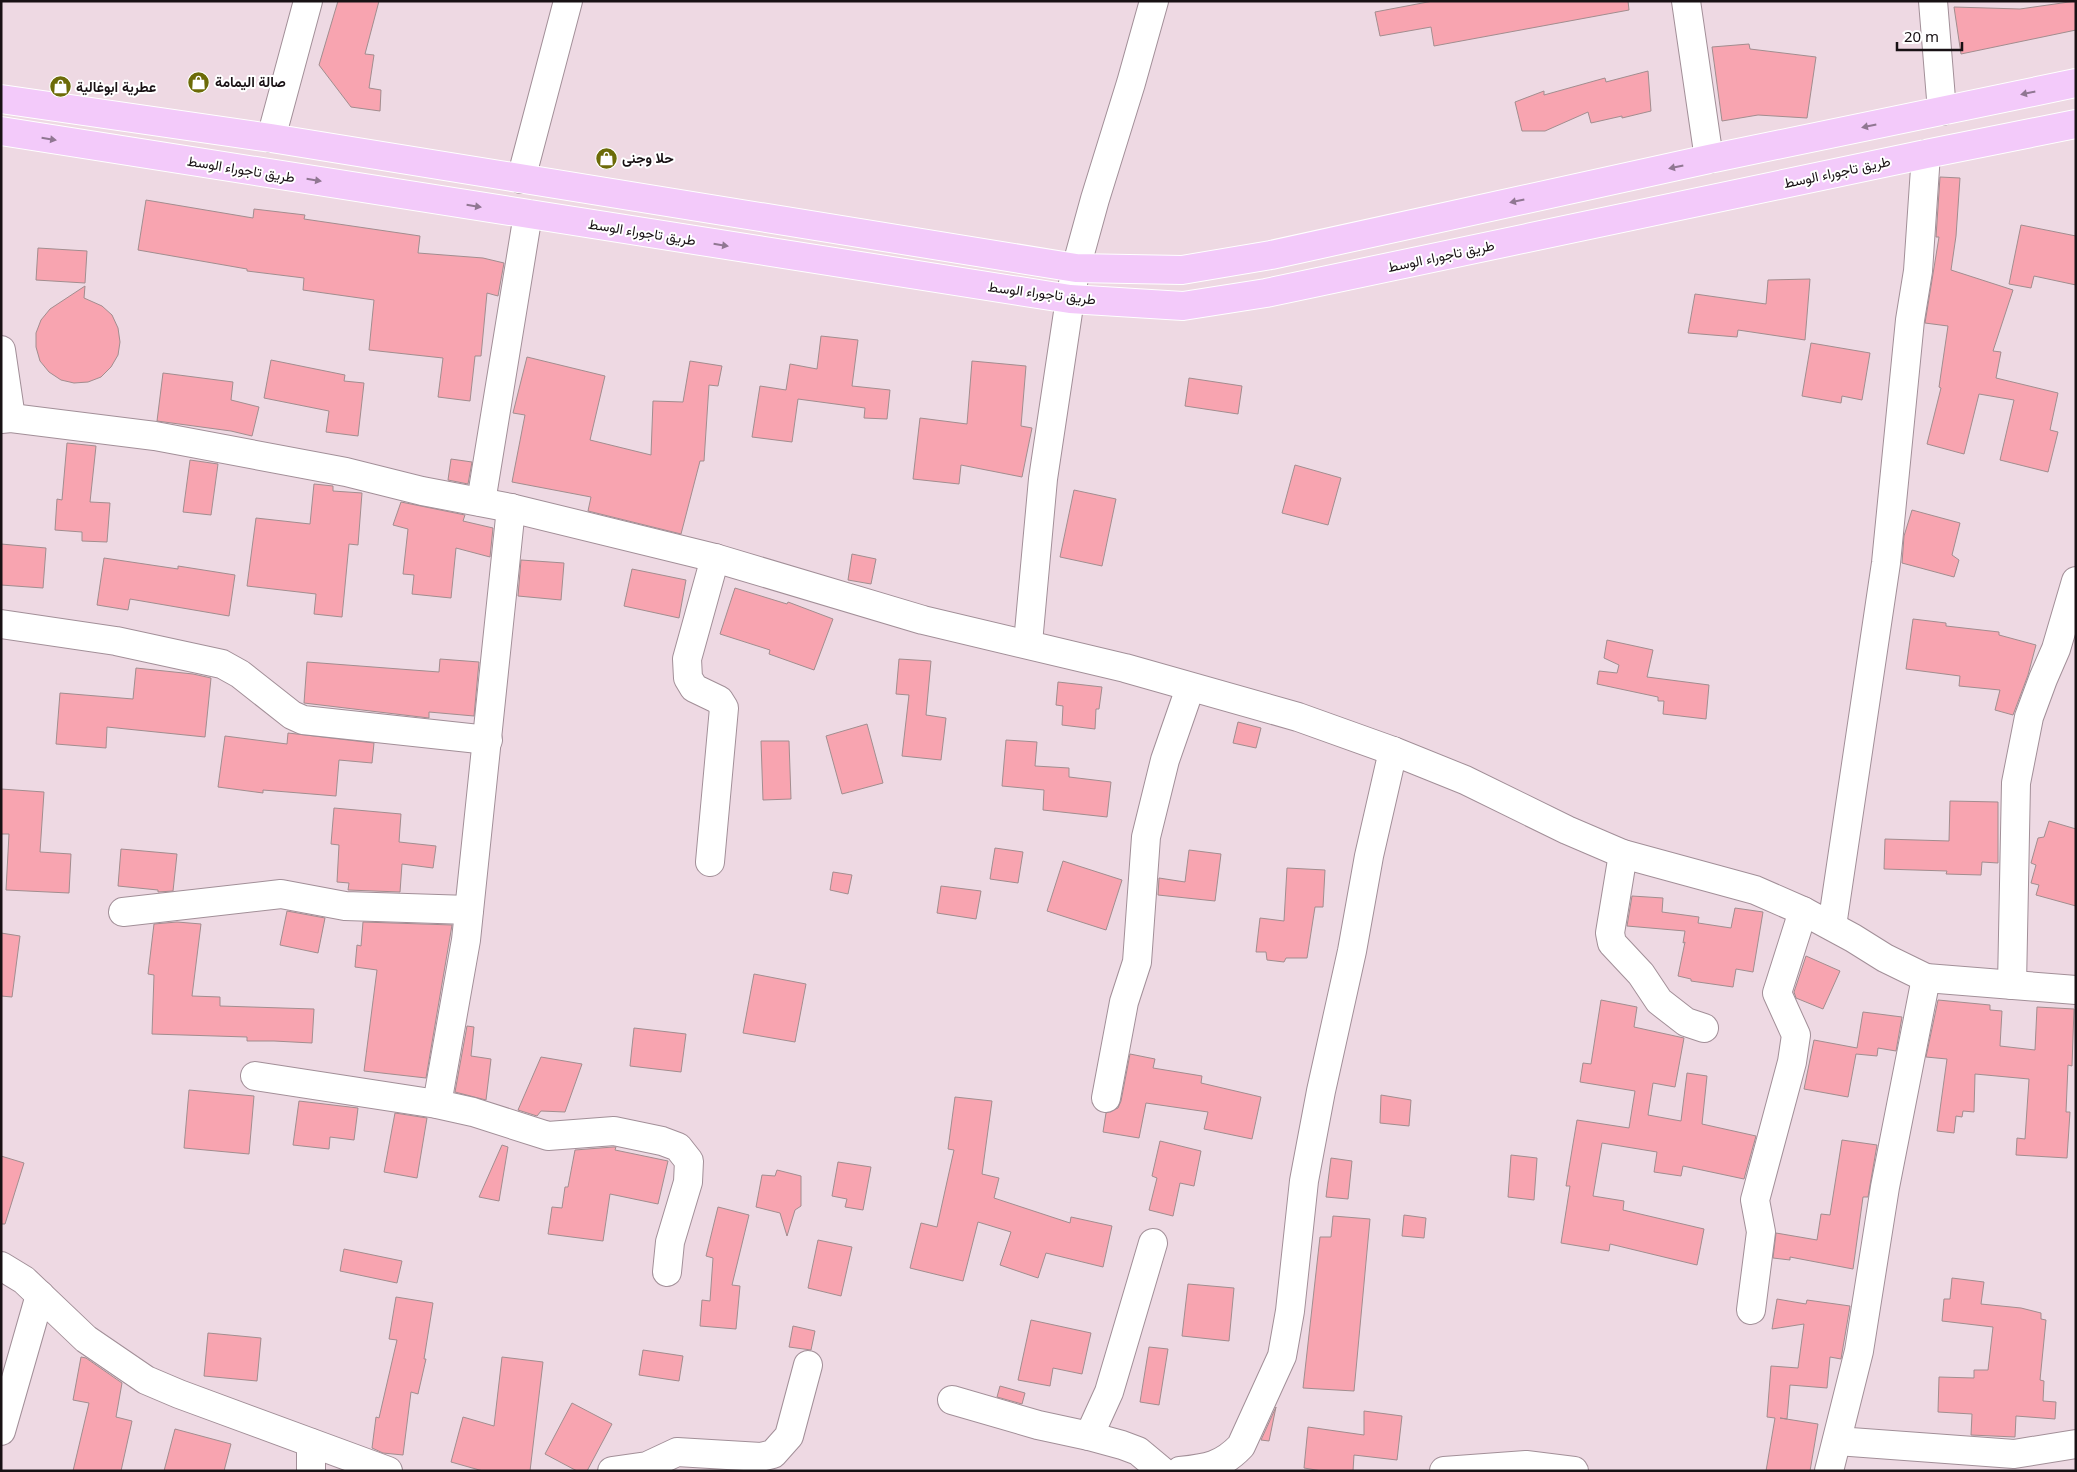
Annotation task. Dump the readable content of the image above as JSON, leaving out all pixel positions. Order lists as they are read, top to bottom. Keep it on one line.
{"streets":{"main road":["طريق تاجوراء الوسط"]},"places":{"shop":["صالة اليمامة","عطرية ابوغالية","حلا وجنى"]},"scale_bar":"20 m"}
